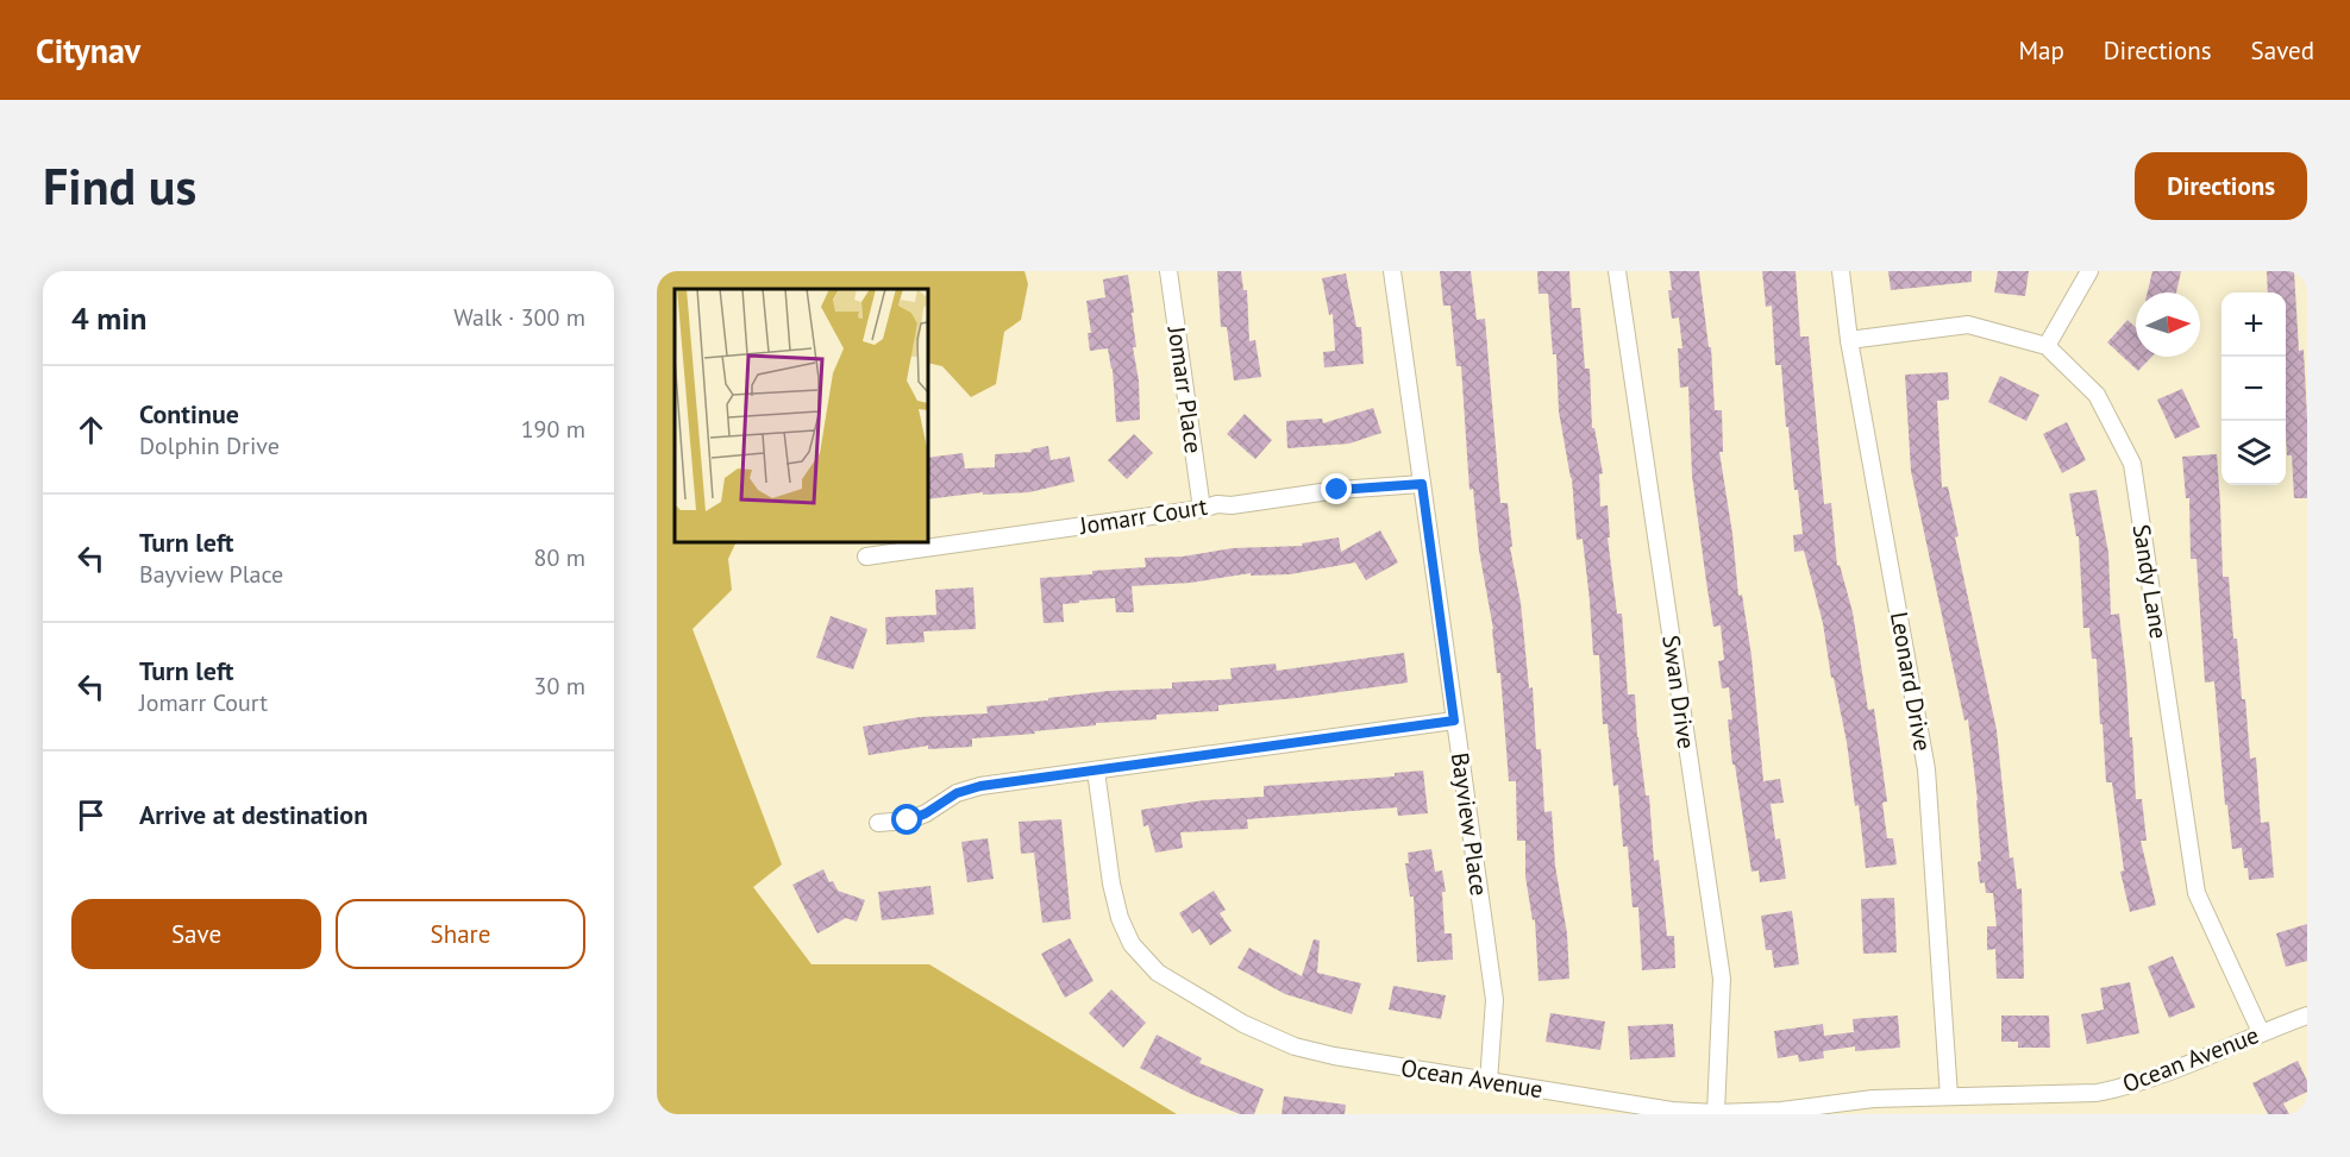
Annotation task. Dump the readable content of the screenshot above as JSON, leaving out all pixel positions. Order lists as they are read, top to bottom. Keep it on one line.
{"streets":{"street":["Jomarr Place","Jomarr Court","Sandy Lane","Leonard Drive","Swan Drive","Bayview Place","Ocean Avenue"]},"crossings":[["Jomarr Place","Jomarr Court"],["Jomarr Court","Bayview Place"],["Sandy Lane","Leonard Drive"],["Sandy Lane","Ocean Avenue"],["Leonard Drive","Ocean Avenue"],["Swan Drive","Ocean Avenue"],["Bayview Place","Ocean Avenue"]],"north":"right","page":{"header":"Citynav","nav":["Map","Directions","Saved"],"buttons":["Directions",["Save","Share"]],"title":"Find us","heading":["4 min","Walk · 300 m"],"map_buttons":["+","−"],"list":[["Continue","Dolphin Drive","190 m"],["Turn left","Bayview Place","80 m"],["Turn left","Jomarr Court","30 m"],"Arrive at destination"]}}
